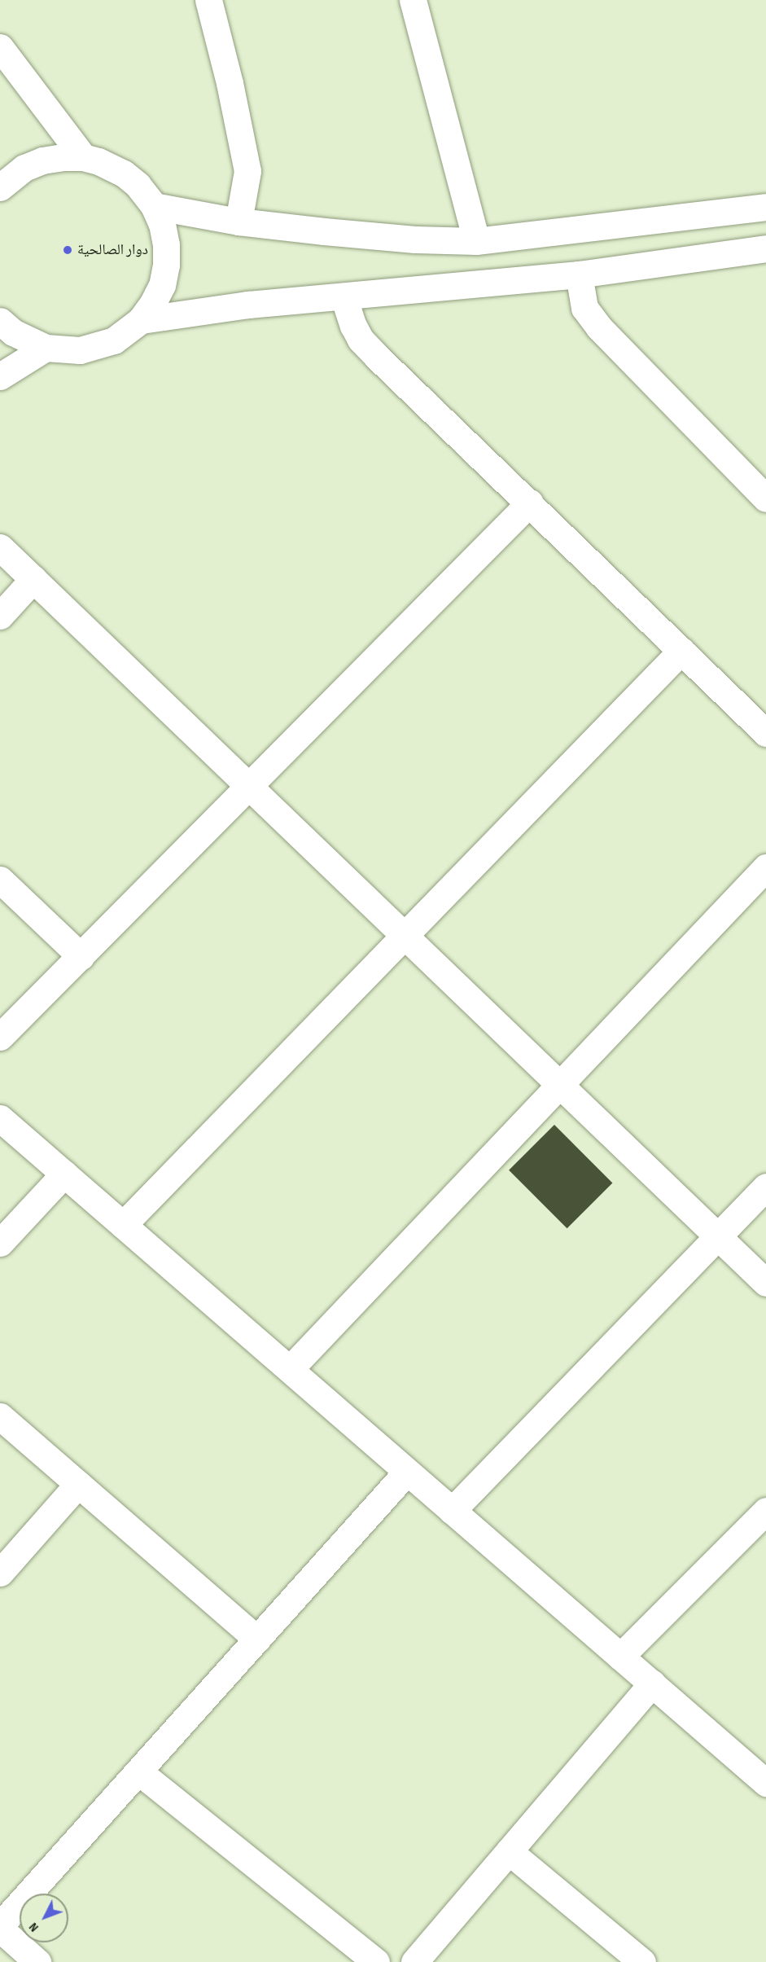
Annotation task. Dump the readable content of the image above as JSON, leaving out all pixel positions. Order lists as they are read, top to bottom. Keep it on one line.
{"places":["دوار الصالحية"],"north":"bottom left"}
